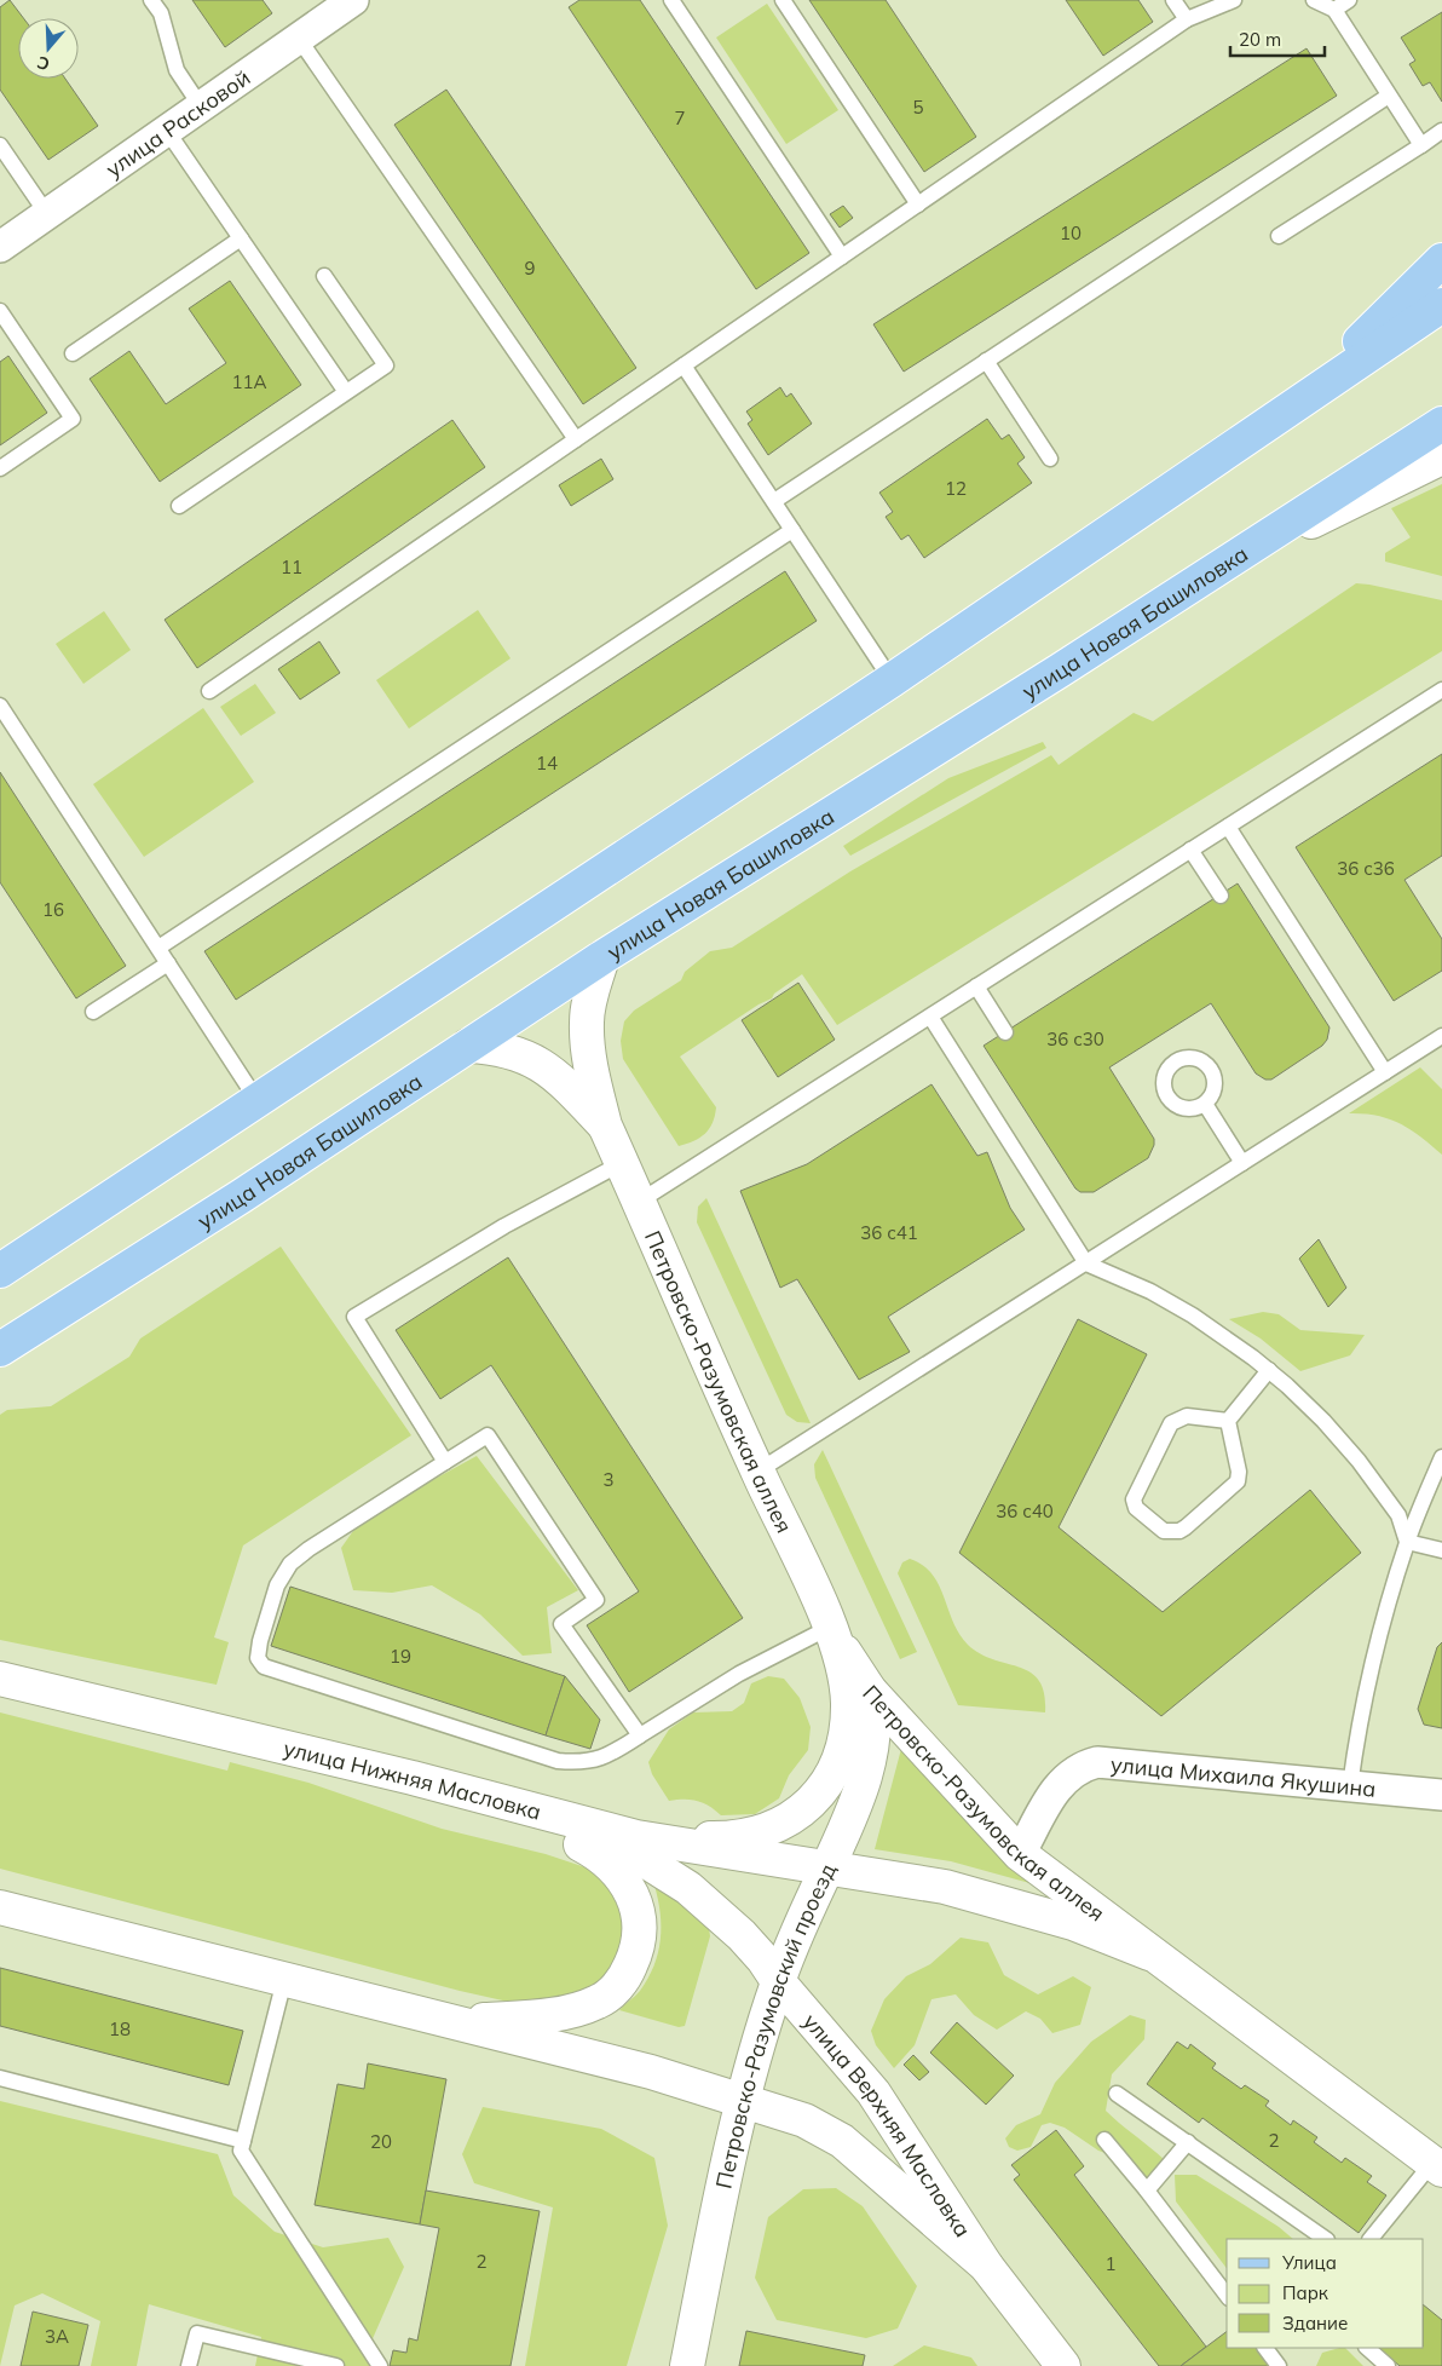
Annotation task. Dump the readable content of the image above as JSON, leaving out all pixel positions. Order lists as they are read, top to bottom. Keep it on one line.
{"streets":{"main road":["улица Новая Башиловка"],"street":["улица Расковой","Петровско-Разумовская аллея","улица Михаила Якушина","улица Нижняя Масловка","Петровско-Разумовский проезд","улица Верхняя Масловка"]},"crossings":[["улица Новая Башиловка","Петровско-Разумовская аллея"],["Петровско-Разумовская аллея","улица Михаила Якушина"],["Петровско-Разумовская аллея","улица Нижняя Масловка"],["Петровско-Разумовская аллея","Петровско-Разумовский проезд"],["улица Нижняя Масловка","Петровско-Разумовский проезд"],["улица Нижняя Масловка","улица Верхняя Масловка"],["Петровско-Разумовский проезд","улица Верхняя Масловка"]],"house_numbers":["5","7","10","9","11А","12","11","14","36 с36","16","36 с30","36 с41","3","36 с40","19","18","2","20","2","1","3А"],"legend":["Улица","Парк","Здание"],"scale_bar":"20 m","north":"bottom"}
